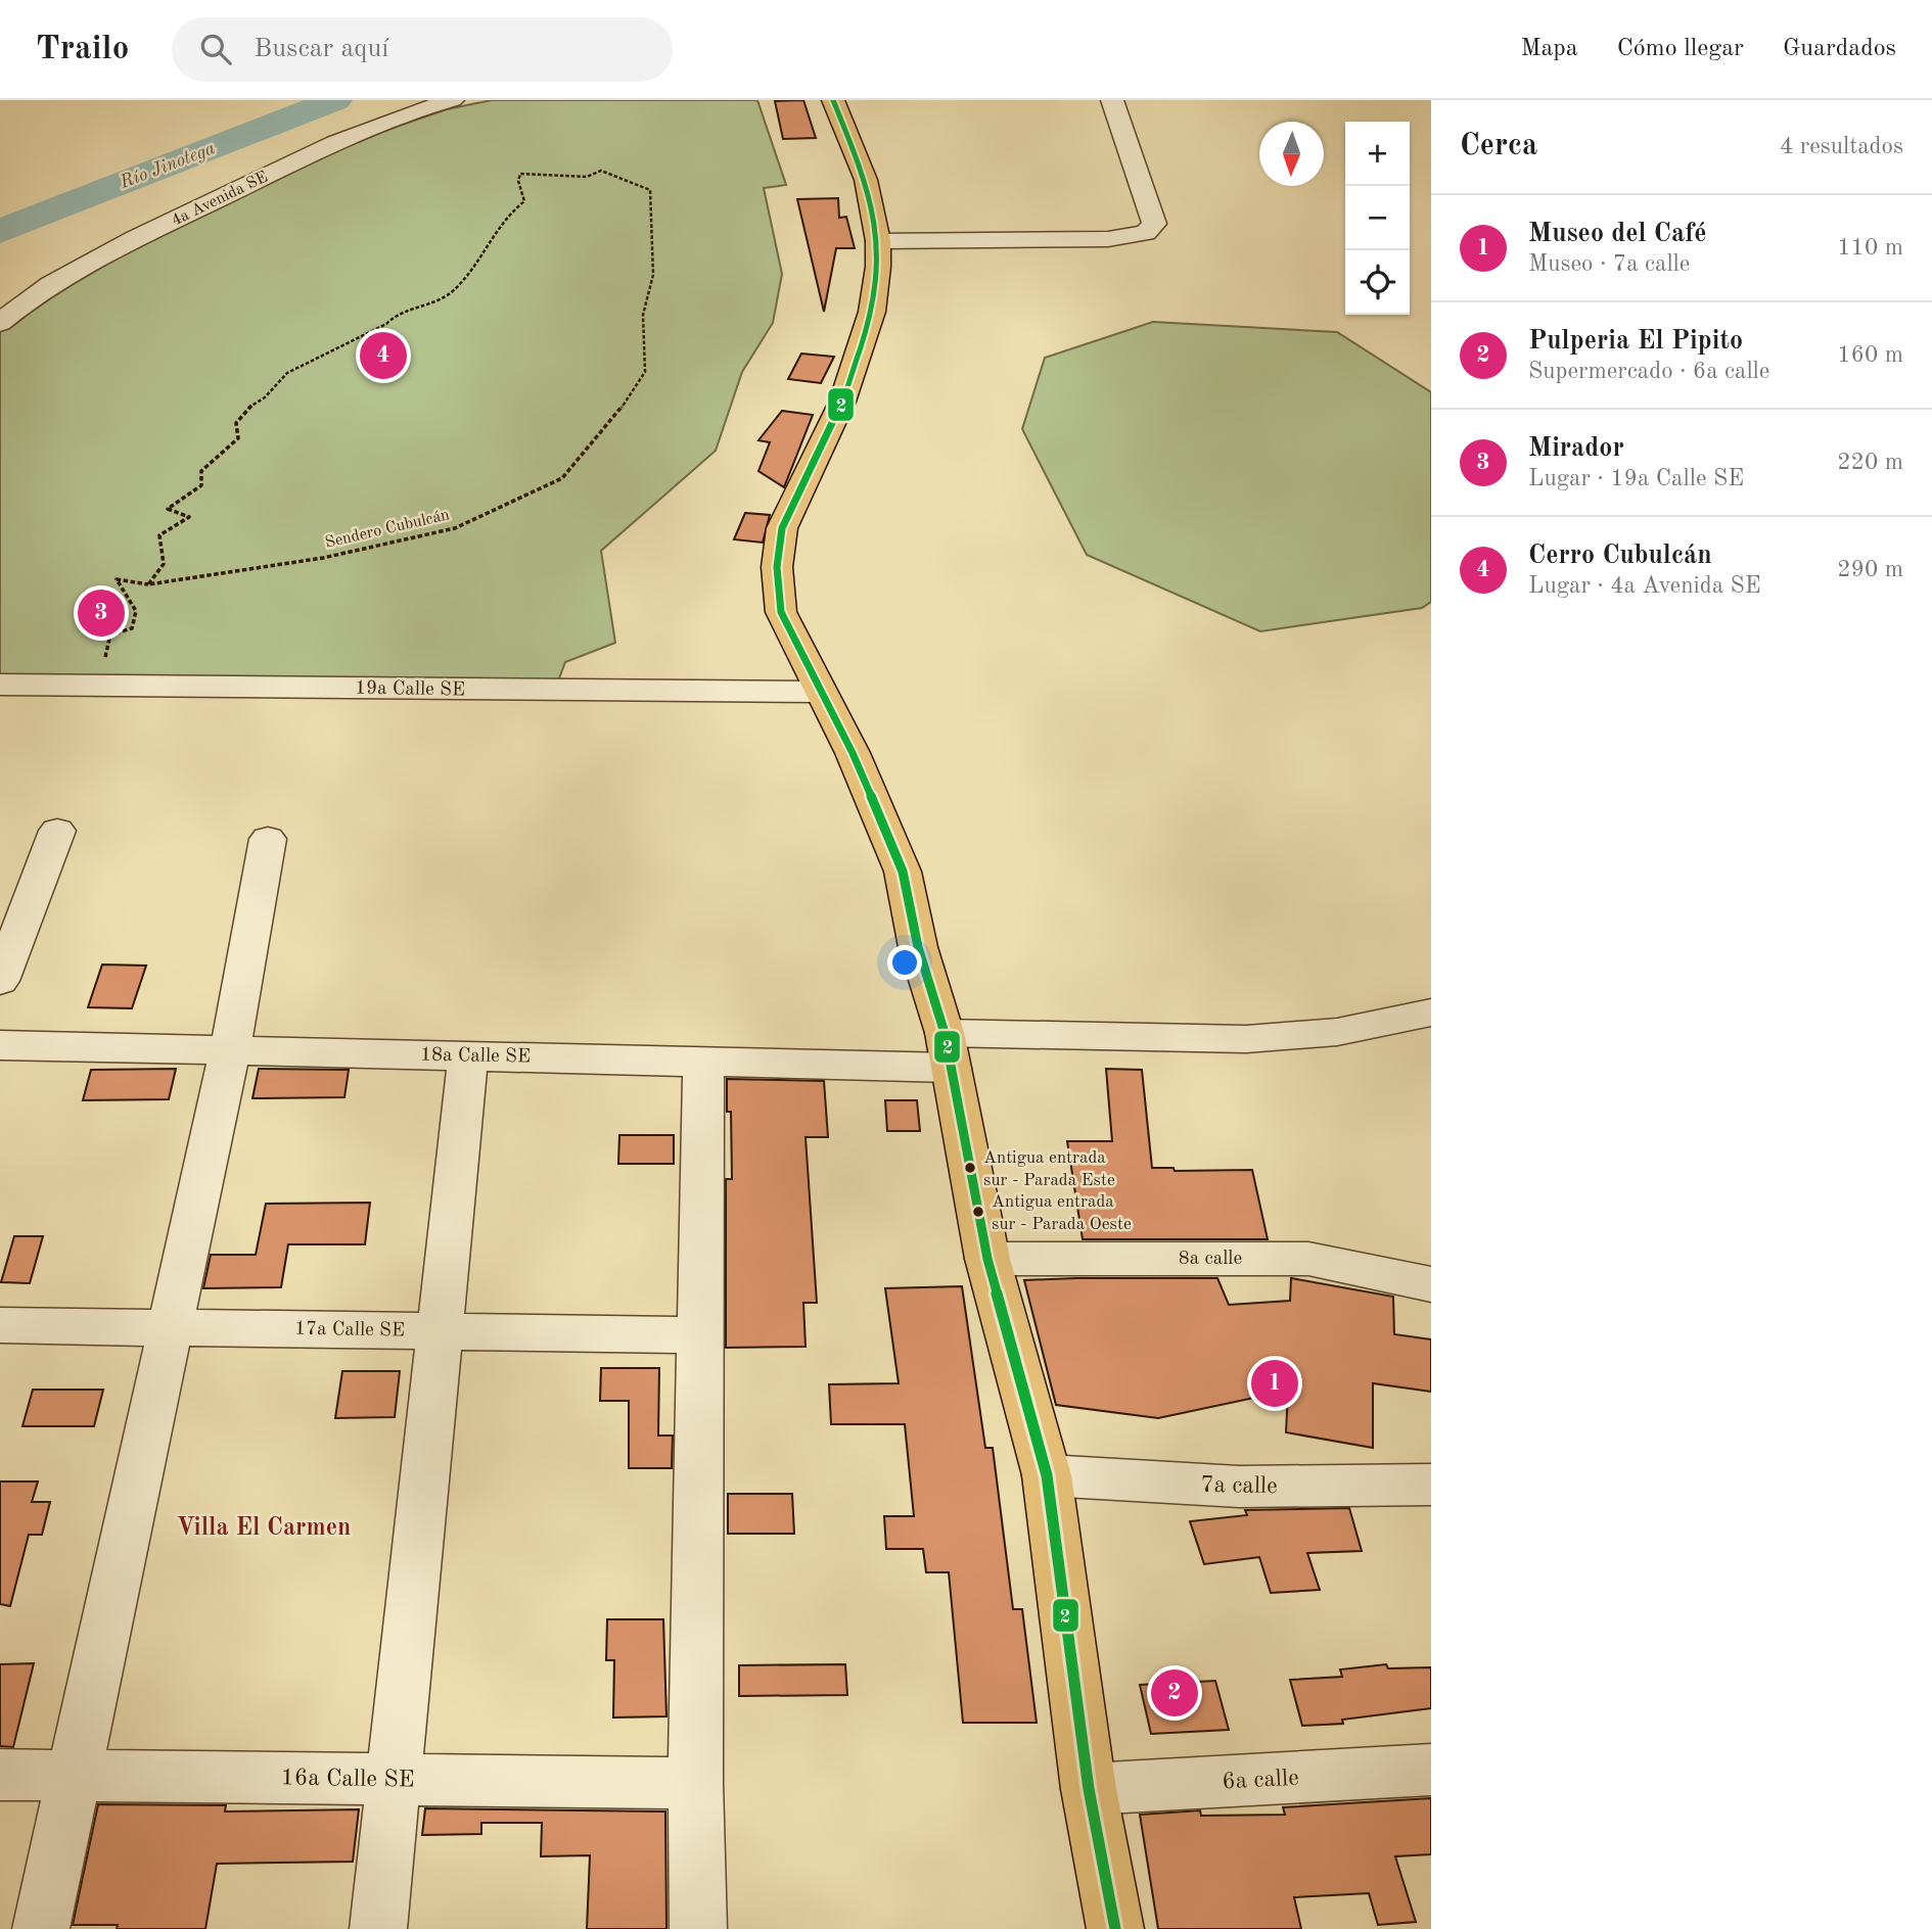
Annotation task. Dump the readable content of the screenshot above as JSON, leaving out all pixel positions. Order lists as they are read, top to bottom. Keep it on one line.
{"streets":{"street":["4a Avenida SE","19a Calle SE","18a Calle SE","8a calle","17a Calle SE","7a calle","16a Calle SE","6a calle"],"path":["Sendero Cubulcán"]},"districts":["Villa El Carmen"],"water":["Río Jinotega"],"places":["Antigua entrada sur - Parada Este","Antigua entrada sur - Parada Oeste"],"lines":["transit line 2"],"north":"bottom","page":{"header":"Trailo","search":"Buscar aquí","nav":["Mapa","Cómo llegar","Guardados"],"heading":["Cerca","4 resultados"],"map_buttons":["+","−"],"list":[{"mark":"1","name":"Museo del Café","note":"Museo · 7a calle","value":"110 m"},{"mark":"2","name":"Pulperia El Pipito","note":"Supermercado · 6a calle","value":"160 m"},{"mark":"3","name":"Mirador","note":"Lugar · 19a Calle SE","value":"220 m"},{"mark":"4","name":"Cerro Cubulcán","note":"Lugar · 4a Avenida SE","value":"290 m"}],"pins":["4","3","1","2"]}}
